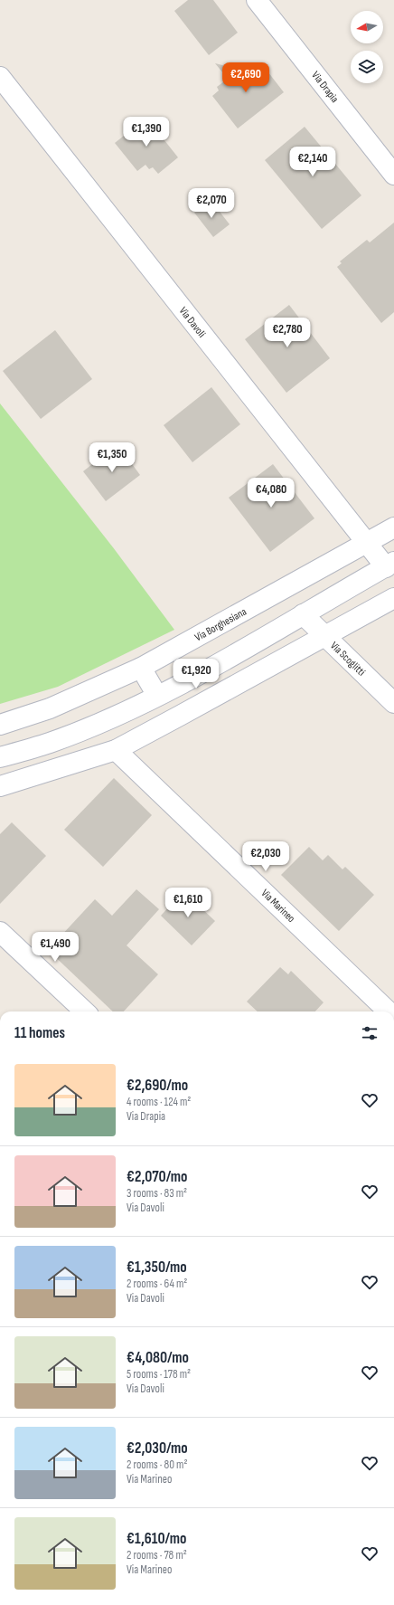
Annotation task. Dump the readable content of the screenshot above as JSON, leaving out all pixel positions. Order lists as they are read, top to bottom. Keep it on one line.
{"streets":{"street":["Via Drapia","Via Davoli","Via Borghesiana","Via Scoglitti","Via Marineo"]},"crossings":[["Via Davoli","Via Borghesiana"]],"north":"left","page":{"price":["€2,690","€1,390","€2,140","€2,070","€2,780","€1,350","€4,080","€1,920","€2,030","€1,610","€1,490"],"heading":"11 homes","list":[{"name":"€2,690/mo","note":"4 rooms · 124 m² · Via Drapia"},{"name":"€2,070/mo","note":"3 rooms · 83 m² · Via Davoli"},{"name":"€1,350/mo","note":"2 rooms · 64 m² · Via Davoli"},{"name":"€4,080/mo","note":"5 rooms · 178 m² · Via Davoli"},{"name":"€2,030/mo","note":"2 rooms · 80 m² · Via Marineo"},{"name":"€1,610/mo","note":"2 rooms · 78 m² · Via Marineo"}]}}
